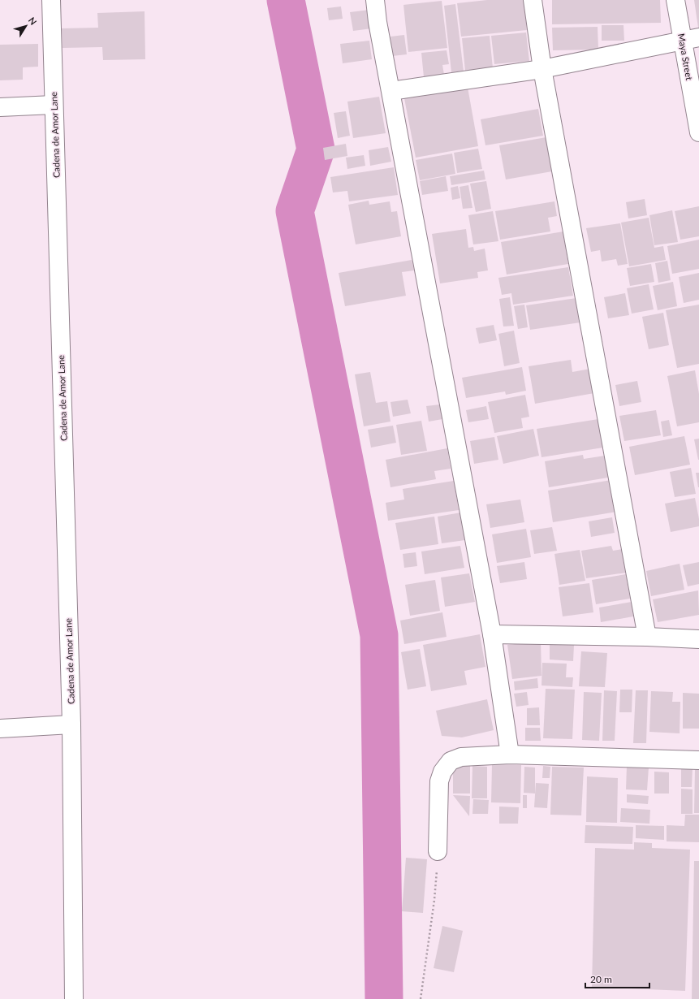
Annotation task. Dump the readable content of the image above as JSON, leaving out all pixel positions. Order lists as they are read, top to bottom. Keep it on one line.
{"streets":{"street":["Maya Street","Cadena de Amor Lane"]},"scale_bar":"20 m","north":"top right"}
